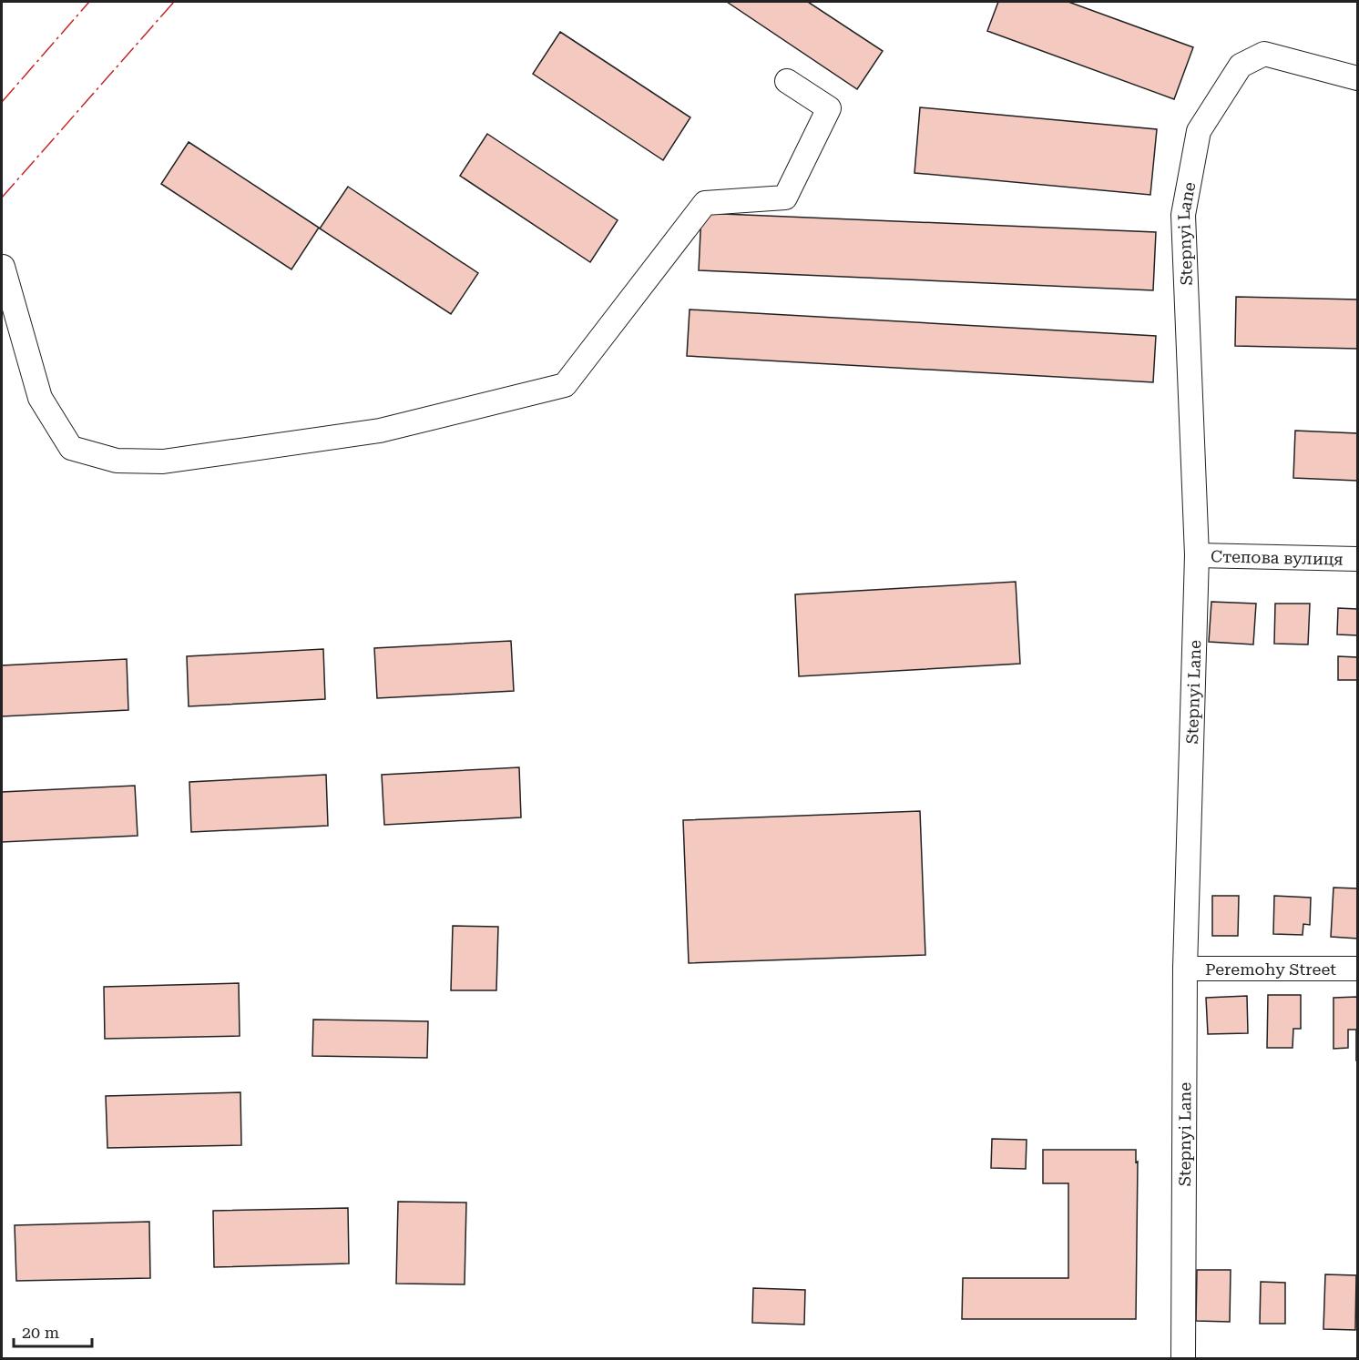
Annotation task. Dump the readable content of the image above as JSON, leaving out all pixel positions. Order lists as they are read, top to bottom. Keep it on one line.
{"streets":{"street":["Stepnyi Lane","Степова вулиця","Peremohy Street"]},"crossings":[["Stepnyi Lane","Степова вулиця"],["Stepnyi Lane","Peremohy Street"]],"scale_bar":"20 m"}
